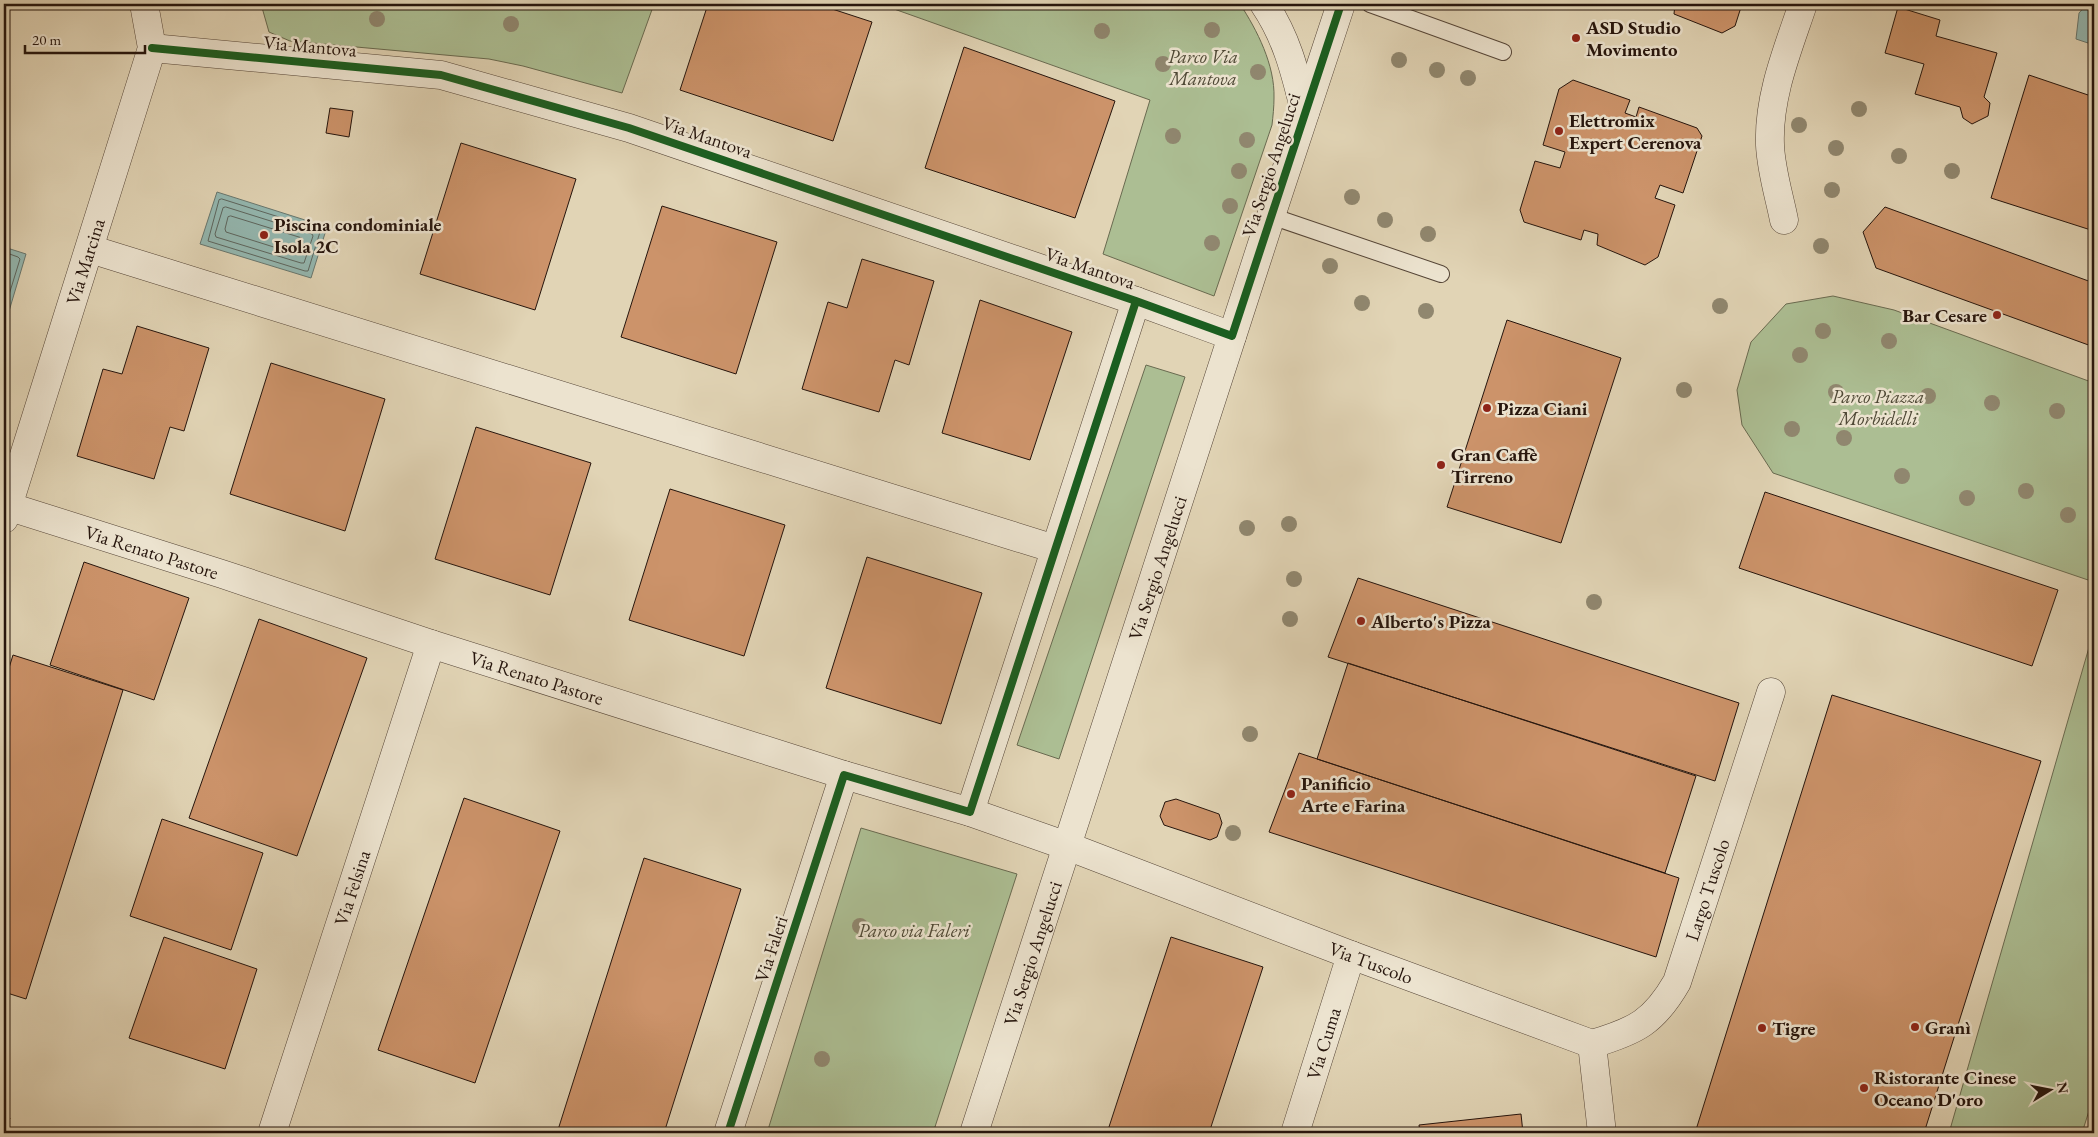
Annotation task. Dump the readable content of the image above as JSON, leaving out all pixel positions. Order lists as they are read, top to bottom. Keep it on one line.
{"streets":{"street":["Via Mantova","Via Sergio Angelucci","Via Marcina","Via Renato Pastore","Via Felsina","Largo Tuscolo","Via Faleri","Via Tuscolo","Via Cuma"]},"crossings":[["Via Mantova","Via Sergio Angelucci"],["Via Mantova","Via Marcina"],["Via Sergio Angelucci","Via Renato Pastore"],["Via Sergio Angelucci","Via Tuscolo"],["Via Marcina","Via Renato Pastore"],["Via Renato Pastore","Via Felsina"],["Via Renato Pastore","Via Faleri"],["Via Renato Pastore","Via Tuscolo"],["Largo Tuscolo","Via Tuscolo"],["Via Tuscolo","Via Cuma"]],"parks":["Parco Via Mantova","Parco Piazza Morbidelli","Parco via Faleri"],"places":["ASD Studio Movimento","Elettromix Expert Cerenova","Piscina condominiale Isola 2C","Bar Cesare","Pizza Ciani","Gran Caffè Tirreno","Alberto's Pizza","Panificio Arte e Farina","Granì","Tigre","Ristorante Cinese Oceano D'oro"],"scale_bar":"20 m","north":"right"}
